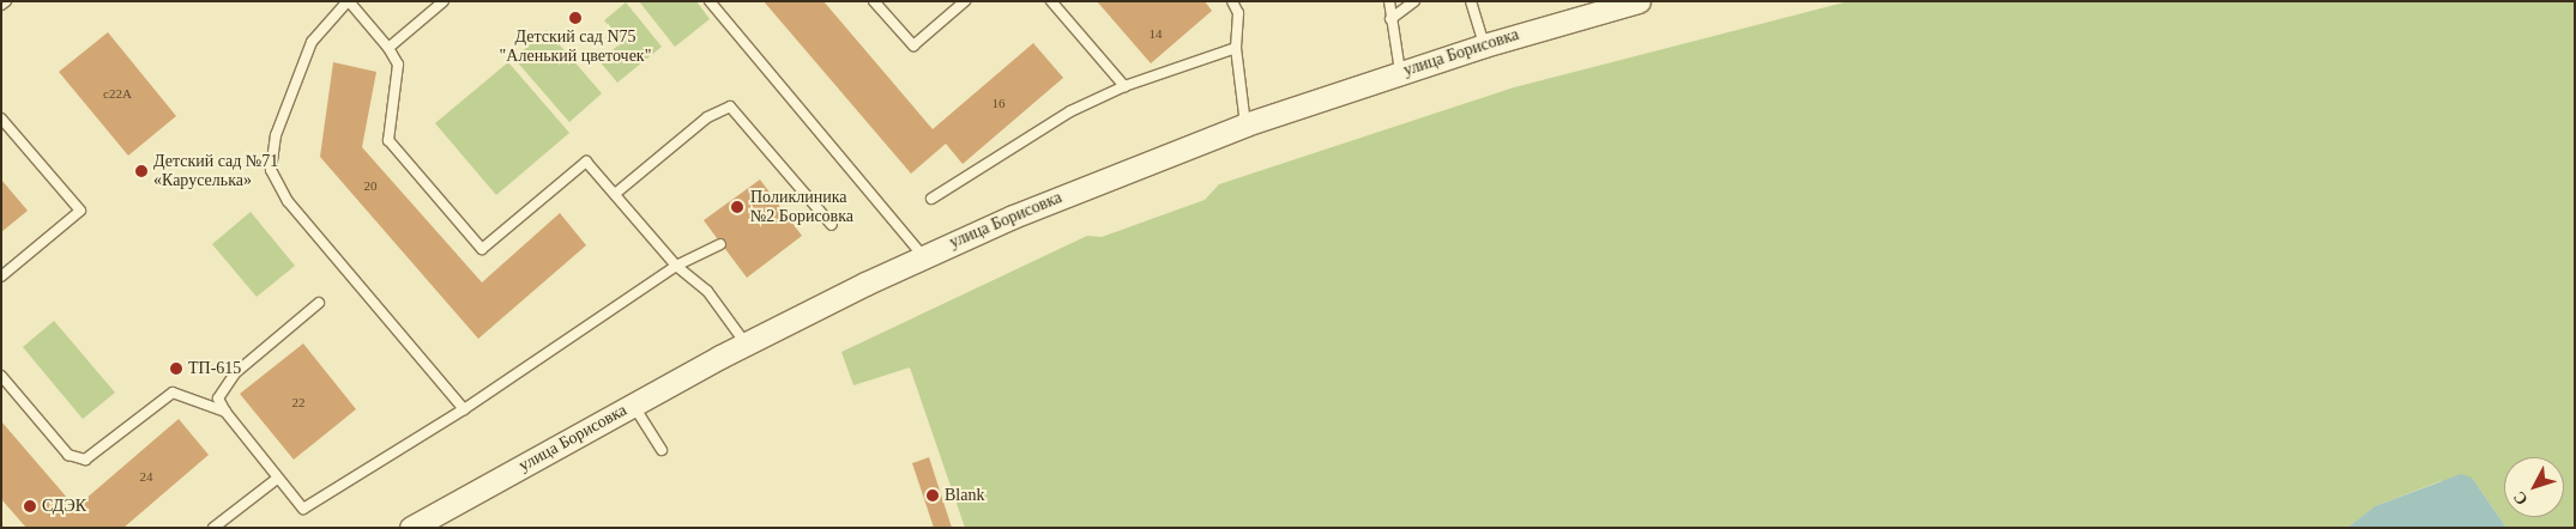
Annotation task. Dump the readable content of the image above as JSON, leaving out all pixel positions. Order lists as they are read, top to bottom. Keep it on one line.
{"streets":{"street":["улица Борисовка"]},"places":["Детский сад N75 \"Аленький цветочек\"","Детский сад №71 «Каруселька»","Поликлиника №2 Борисовка","ТП-615","Blank","СДЭК"],"house_numbers":["14","с22А","16","20","22","24"],"north":"bottom left"}
